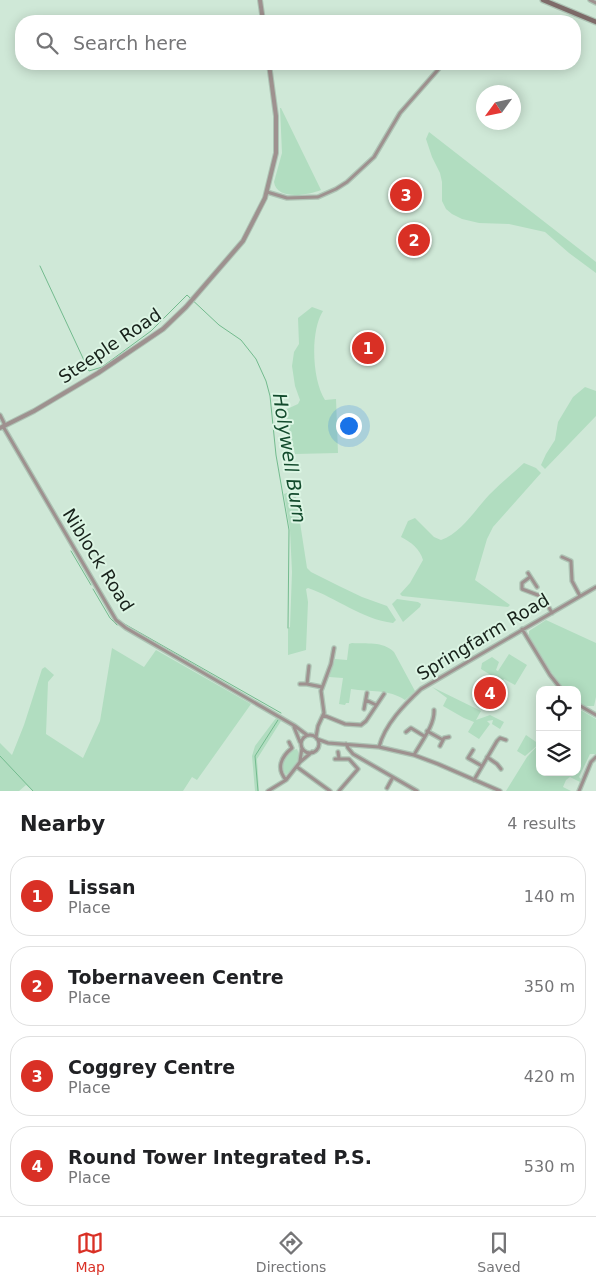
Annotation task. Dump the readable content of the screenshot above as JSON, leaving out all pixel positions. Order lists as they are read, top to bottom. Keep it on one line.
{"streets":{"street":["Steeple Road","Niblock Road","Springfarm Road"]},"crossings":[["Steeple Road","Niblock Road"]],"water":["Holywell Burn"],"north":"bottom left","page":{"search":"Search here","pins":["3","2","1","4"],"heading":["Nearby","4 results"],"list":[{"mark":"1","name":"Lissan","note":"Place","value":"140 m"},{"mark":"2","name":"Tobernaveen Centre","note":"Place","value":"350 m"},{"mark":"3","name":"Coggrey Centre","note":"Place","value":"420 m"},{"mark":"4","name":"Round Tower Integrated P.S.","note":"Place","value":"530 m"}],"nav":["Map","Directions","Saved"]}}
